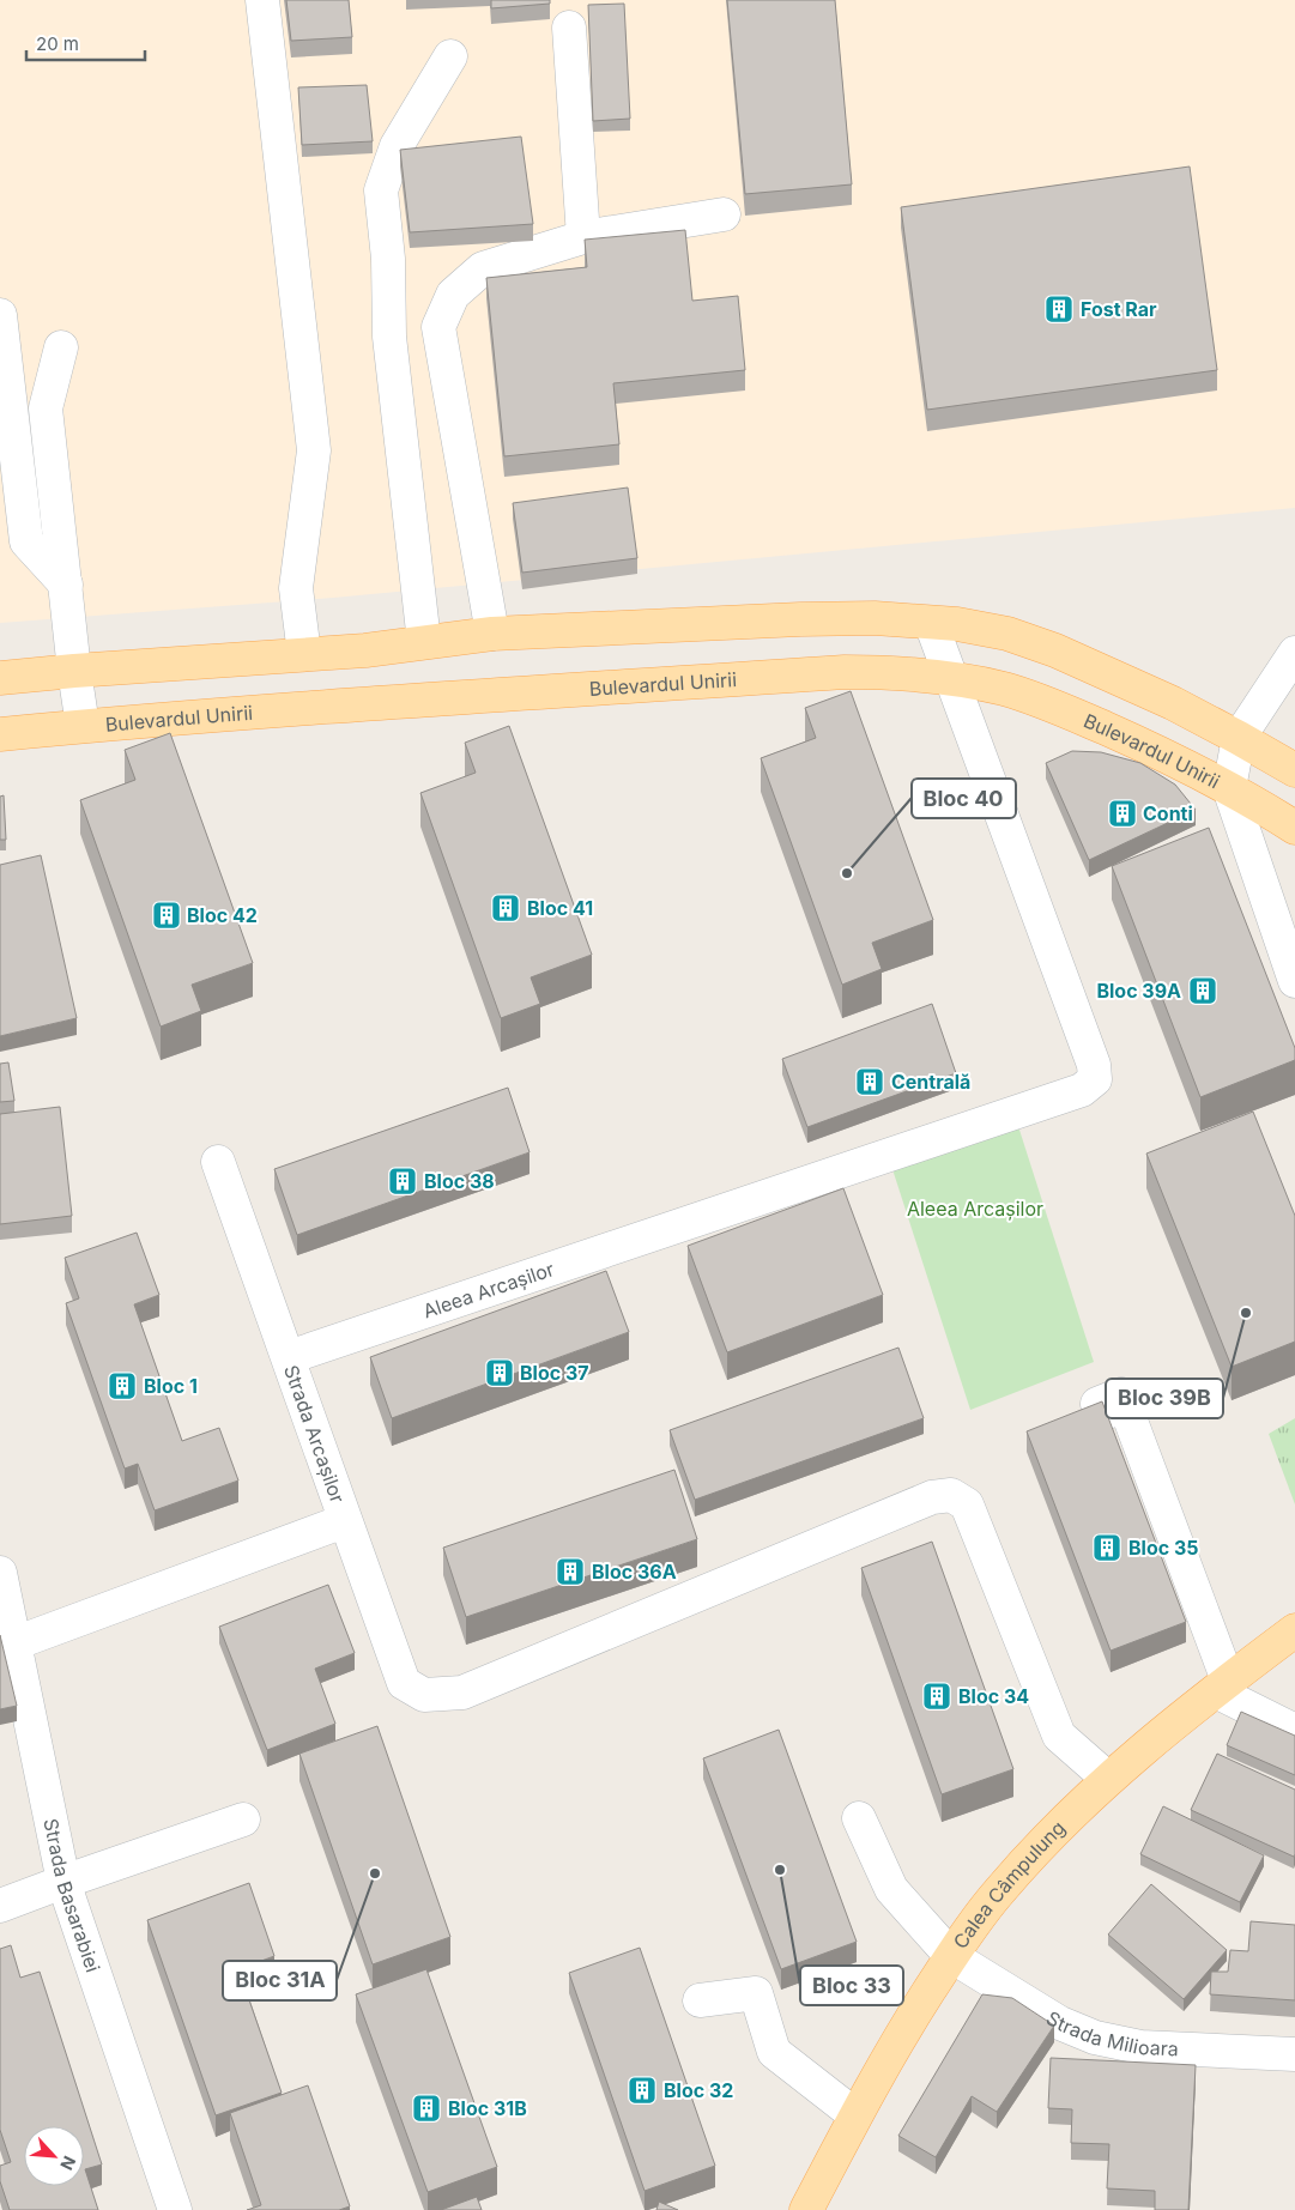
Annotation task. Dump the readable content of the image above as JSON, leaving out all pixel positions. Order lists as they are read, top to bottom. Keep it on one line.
{"streets":{"main road":["Bulevardul Unirii","Calea Câmpulung"],"street":["Aleea Arcașilor","Strada Arcașilor","Strada Basarabiei","Strada Milioara"]},"crossings":[["Bulevardul Unirii","Aleea Arcașilor"],["Aleea Arcașilor","Strada Arcașilor"],["Strada Arcașilor","Calea Câmpulung"],["Calea Câmpulung","Strada Milioara"]],"parks":["Aleea Arcașilor"],"places":{"building":["Fost Rar","Conti","Bloc 41","Bloc 42","Bloc 39A","Centrală","Bloc 38","Bloc 37","Bloc 1","Bloc 35","Bloc 36A","Bloc 34","Bloc 32","Bloc 31B"],"other":["Bloc 40","Bloc 39B","Bloc 33","Bloc 31A"]},"scale_bar":"20 m","north":"bottom right"}
